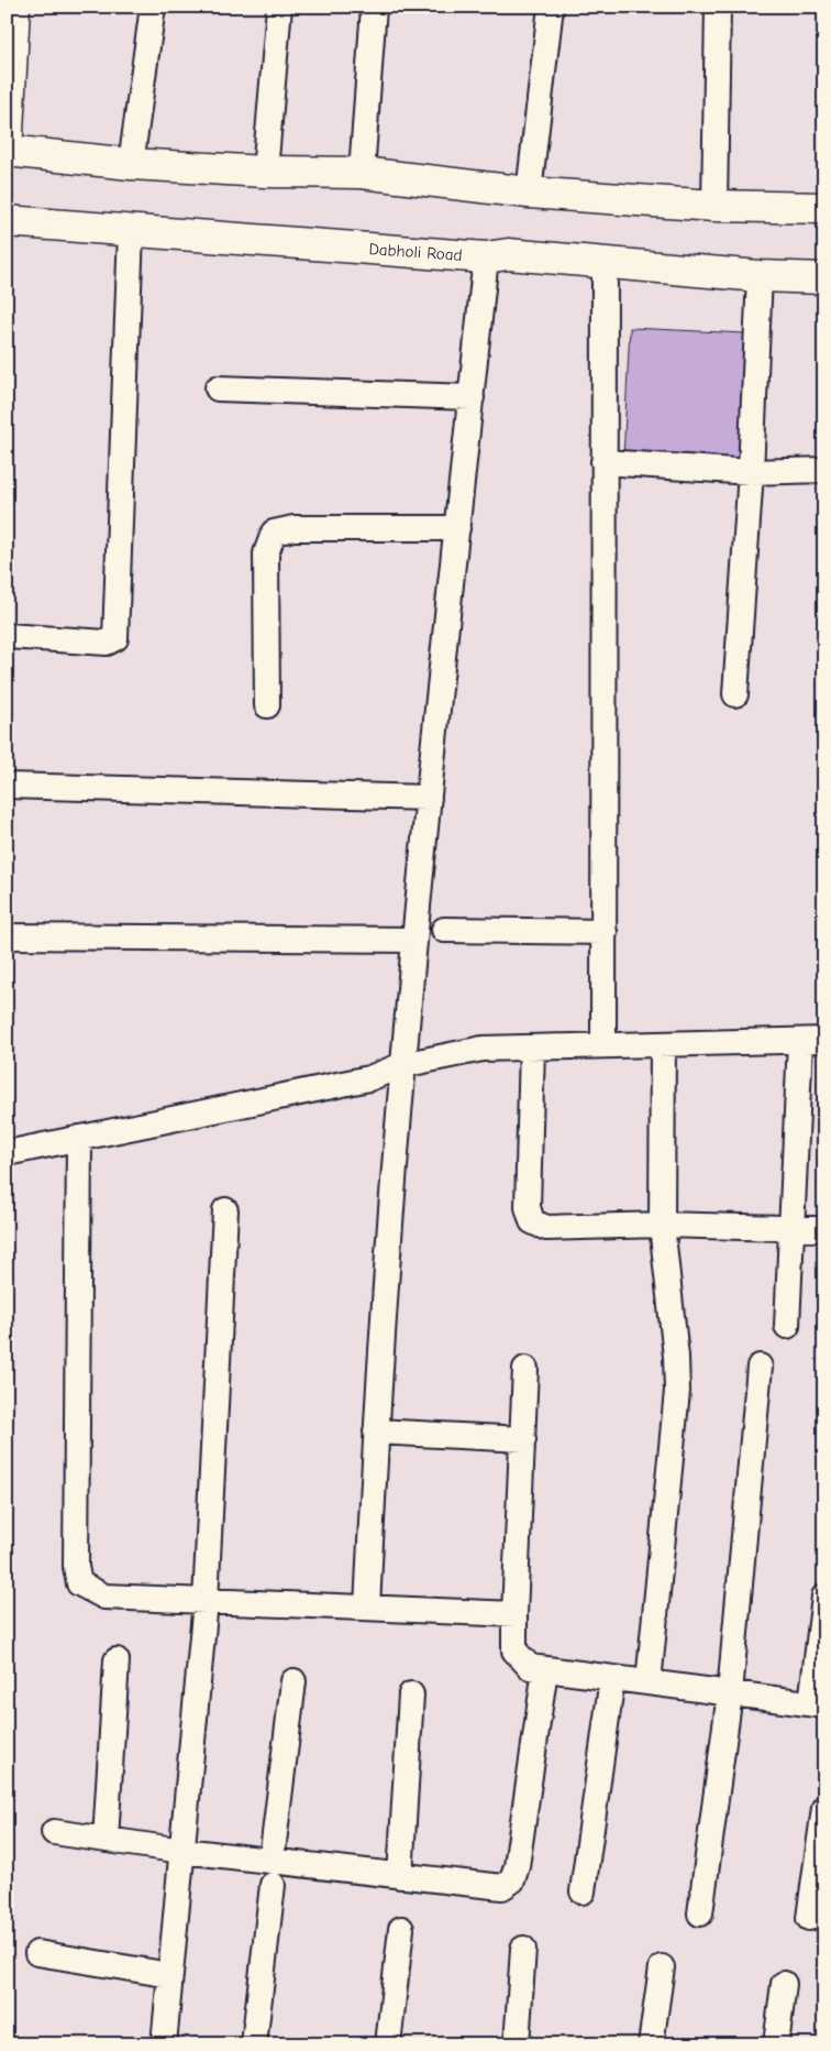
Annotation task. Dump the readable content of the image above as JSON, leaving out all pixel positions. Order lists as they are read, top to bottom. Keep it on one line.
{"streets":{"main road":["Dabholi Road"]}}
